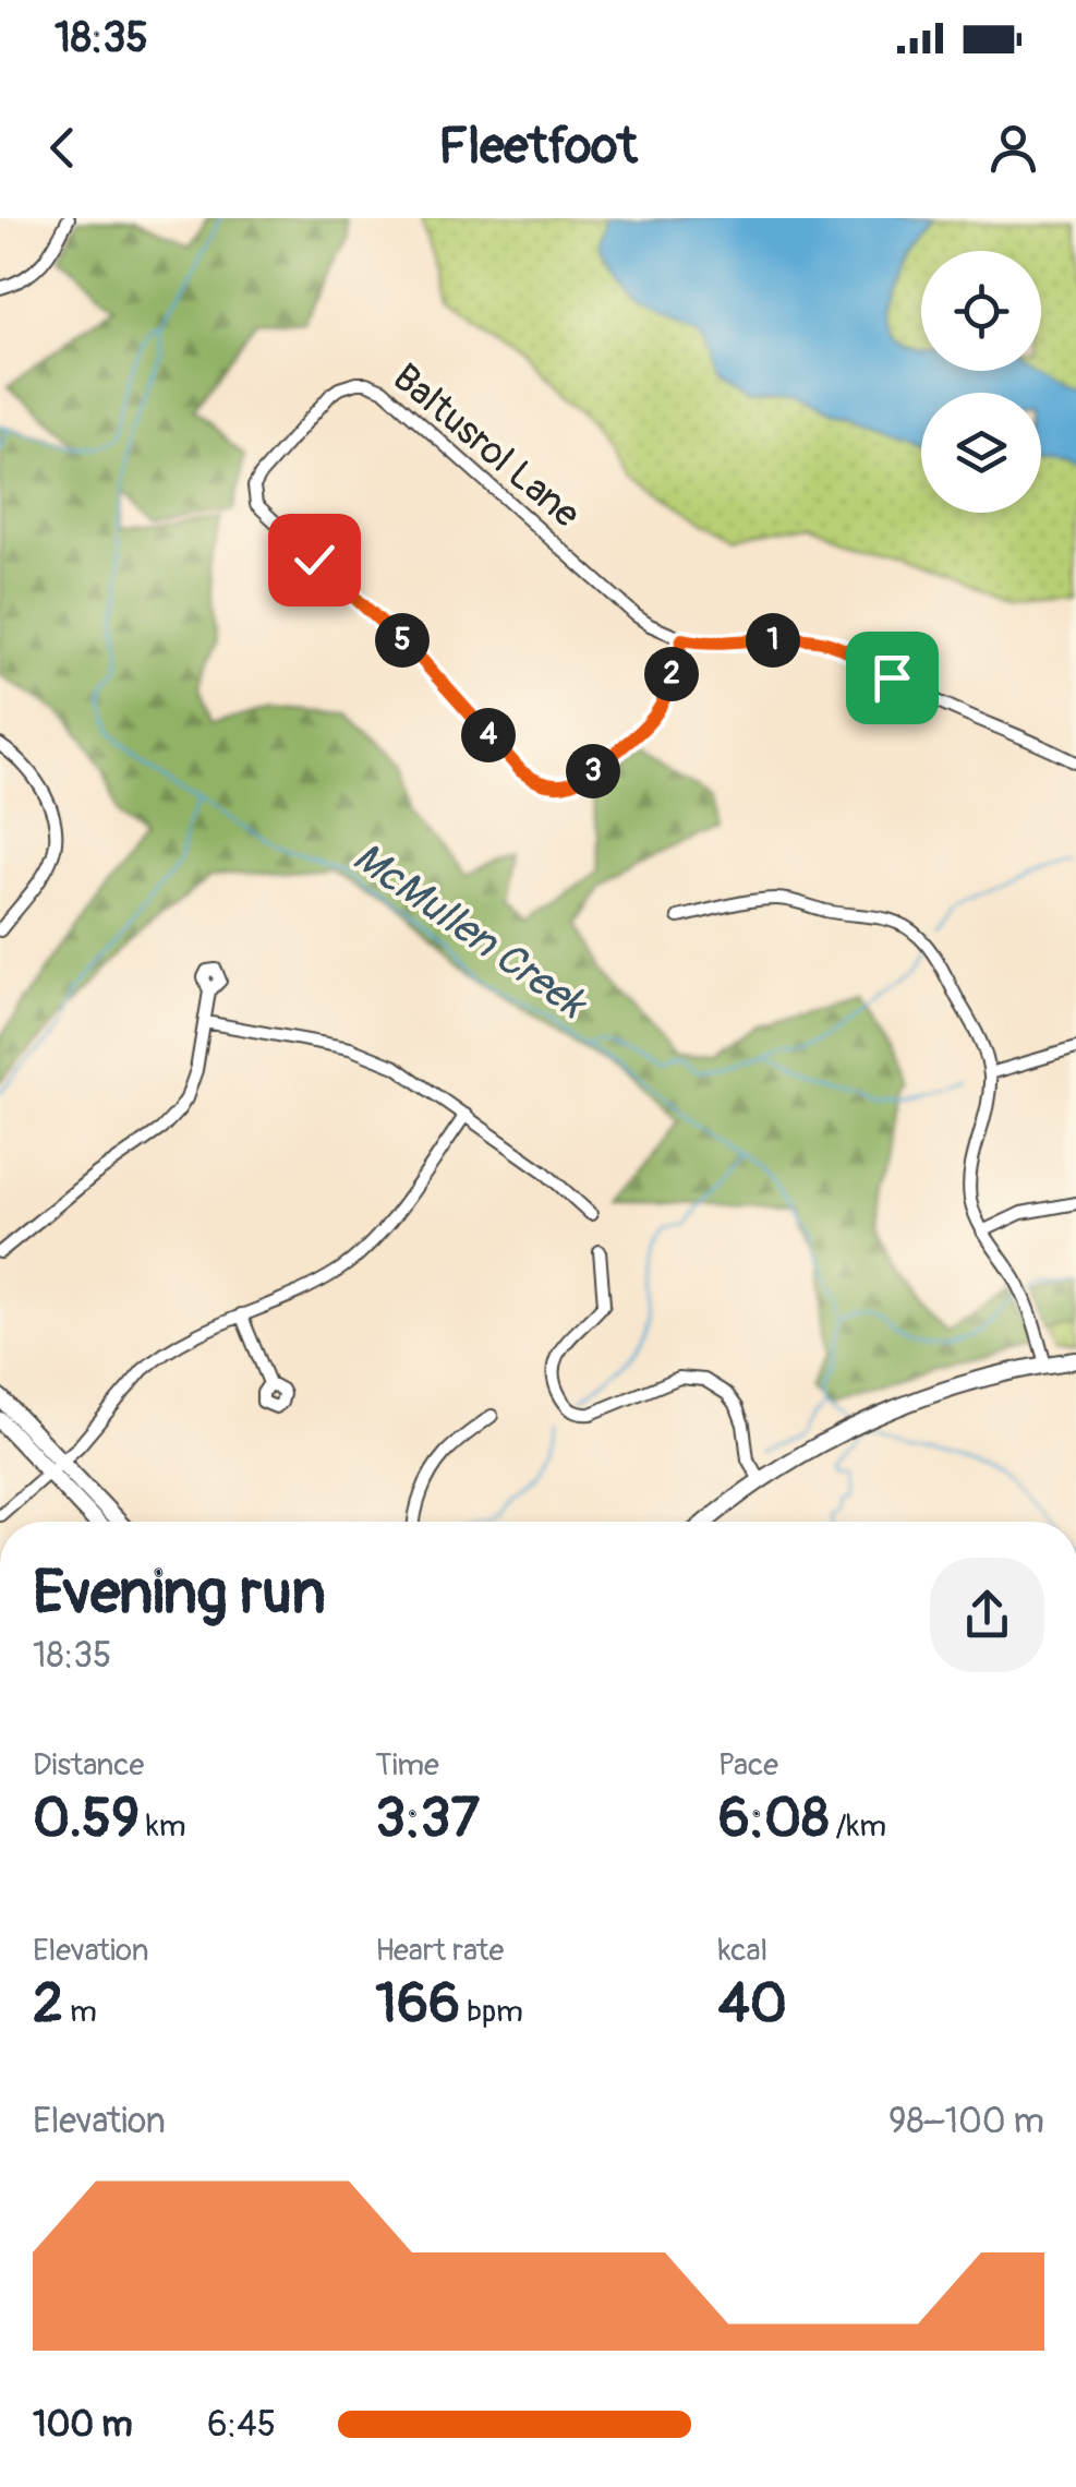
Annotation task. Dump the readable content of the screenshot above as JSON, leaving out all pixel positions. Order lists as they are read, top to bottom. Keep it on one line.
{"streets":{"street":["Baltusrol Lane"]},"water":["McMullen Creek"],"page":{"status":"18:35","header":"Fleetfoot","pins":["1","5","2","4","3"],"heading":["Evening run","18:35"],"stats":[["Distance","0.59 km"],["Time","3:37"],["Pace","6:08 /km"],["Elevation","2 m"],["Heart rate","166 bpm"],["kcal","40"]],"chart":["Elevation","98–100 m"],"list":[{"name":"100 m","note":"6:45"}]}}
